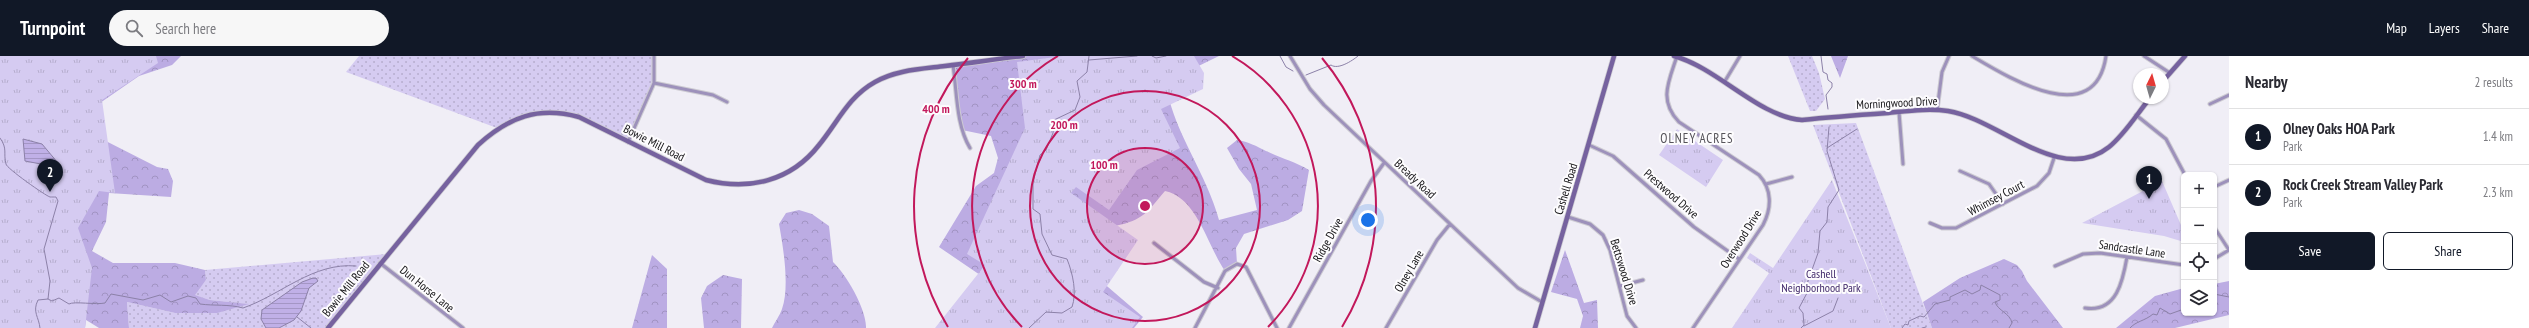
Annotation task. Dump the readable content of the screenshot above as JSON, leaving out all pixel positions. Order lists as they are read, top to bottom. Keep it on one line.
{"streets":{"street":["Morningwood Drive","Bowie Mill Road","Bready Road","Cashell Road","Prestwood Drive","Whimsey Court","Overwood Drive","Ridge Drive","Sandcastle Lane","Olney Lane","Bettswood Drive","Dun Horse Lane"]},"crossings":[["Morningwood Drive","Whimsey Court"],["Bowie Mill Road","Dun Horse Lane"],["Bready Road","Cashell Road"],["Bready Road","Ridge Drive"],["Bready Road","Olney Lane"],["Cashell Road","Prestwood Drive"],["Cashell Road","Bettswood Drive"],["Prestwood Drive","Overwood Drive"]],"districts":["OLNEY ACRES"],"parks":["Cashell Neighborhood Park"],"north":"top","page":{"header":"Turnpoint","search":"Search here","nav":["Map","Layers","Share"],"heading":["Nearby","2 results"],"list":[{"mark":"1","name":"Olney Oaks HOA Park","note":"Park","value":"1.4 km"},{"mark":"2","name":"Rock Creek Stream Valley Park","note":"Park","value":"2.3 km"}],"pins":["2","1"],"map_buttons":["+","−"],"buttons":["Save","Share"]},"rings":["300 m","400 m","200 m","100 m"]}
